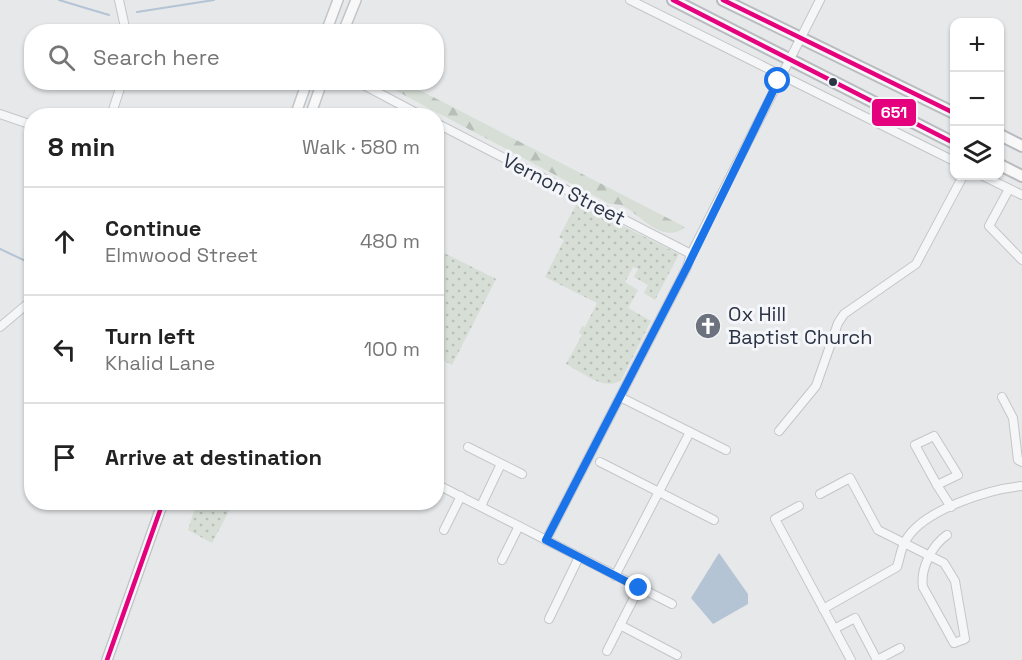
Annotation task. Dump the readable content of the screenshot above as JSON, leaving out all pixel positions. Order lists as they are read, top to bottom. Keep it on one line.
{"streets":{"street":["Vernon Street"]},"places":{"church":["Ox Hill Baptist Church"]},"lines":["transit line 651"],"page":{"map_buttons":["+","−"],"search":"Search here","heading":["8 min","Walk · 580 m"],"list":[["Continue","Elmwood Street","480 m"],["Turn left","Khalid Lane","100 m"],"Arrive at destination"]}}
